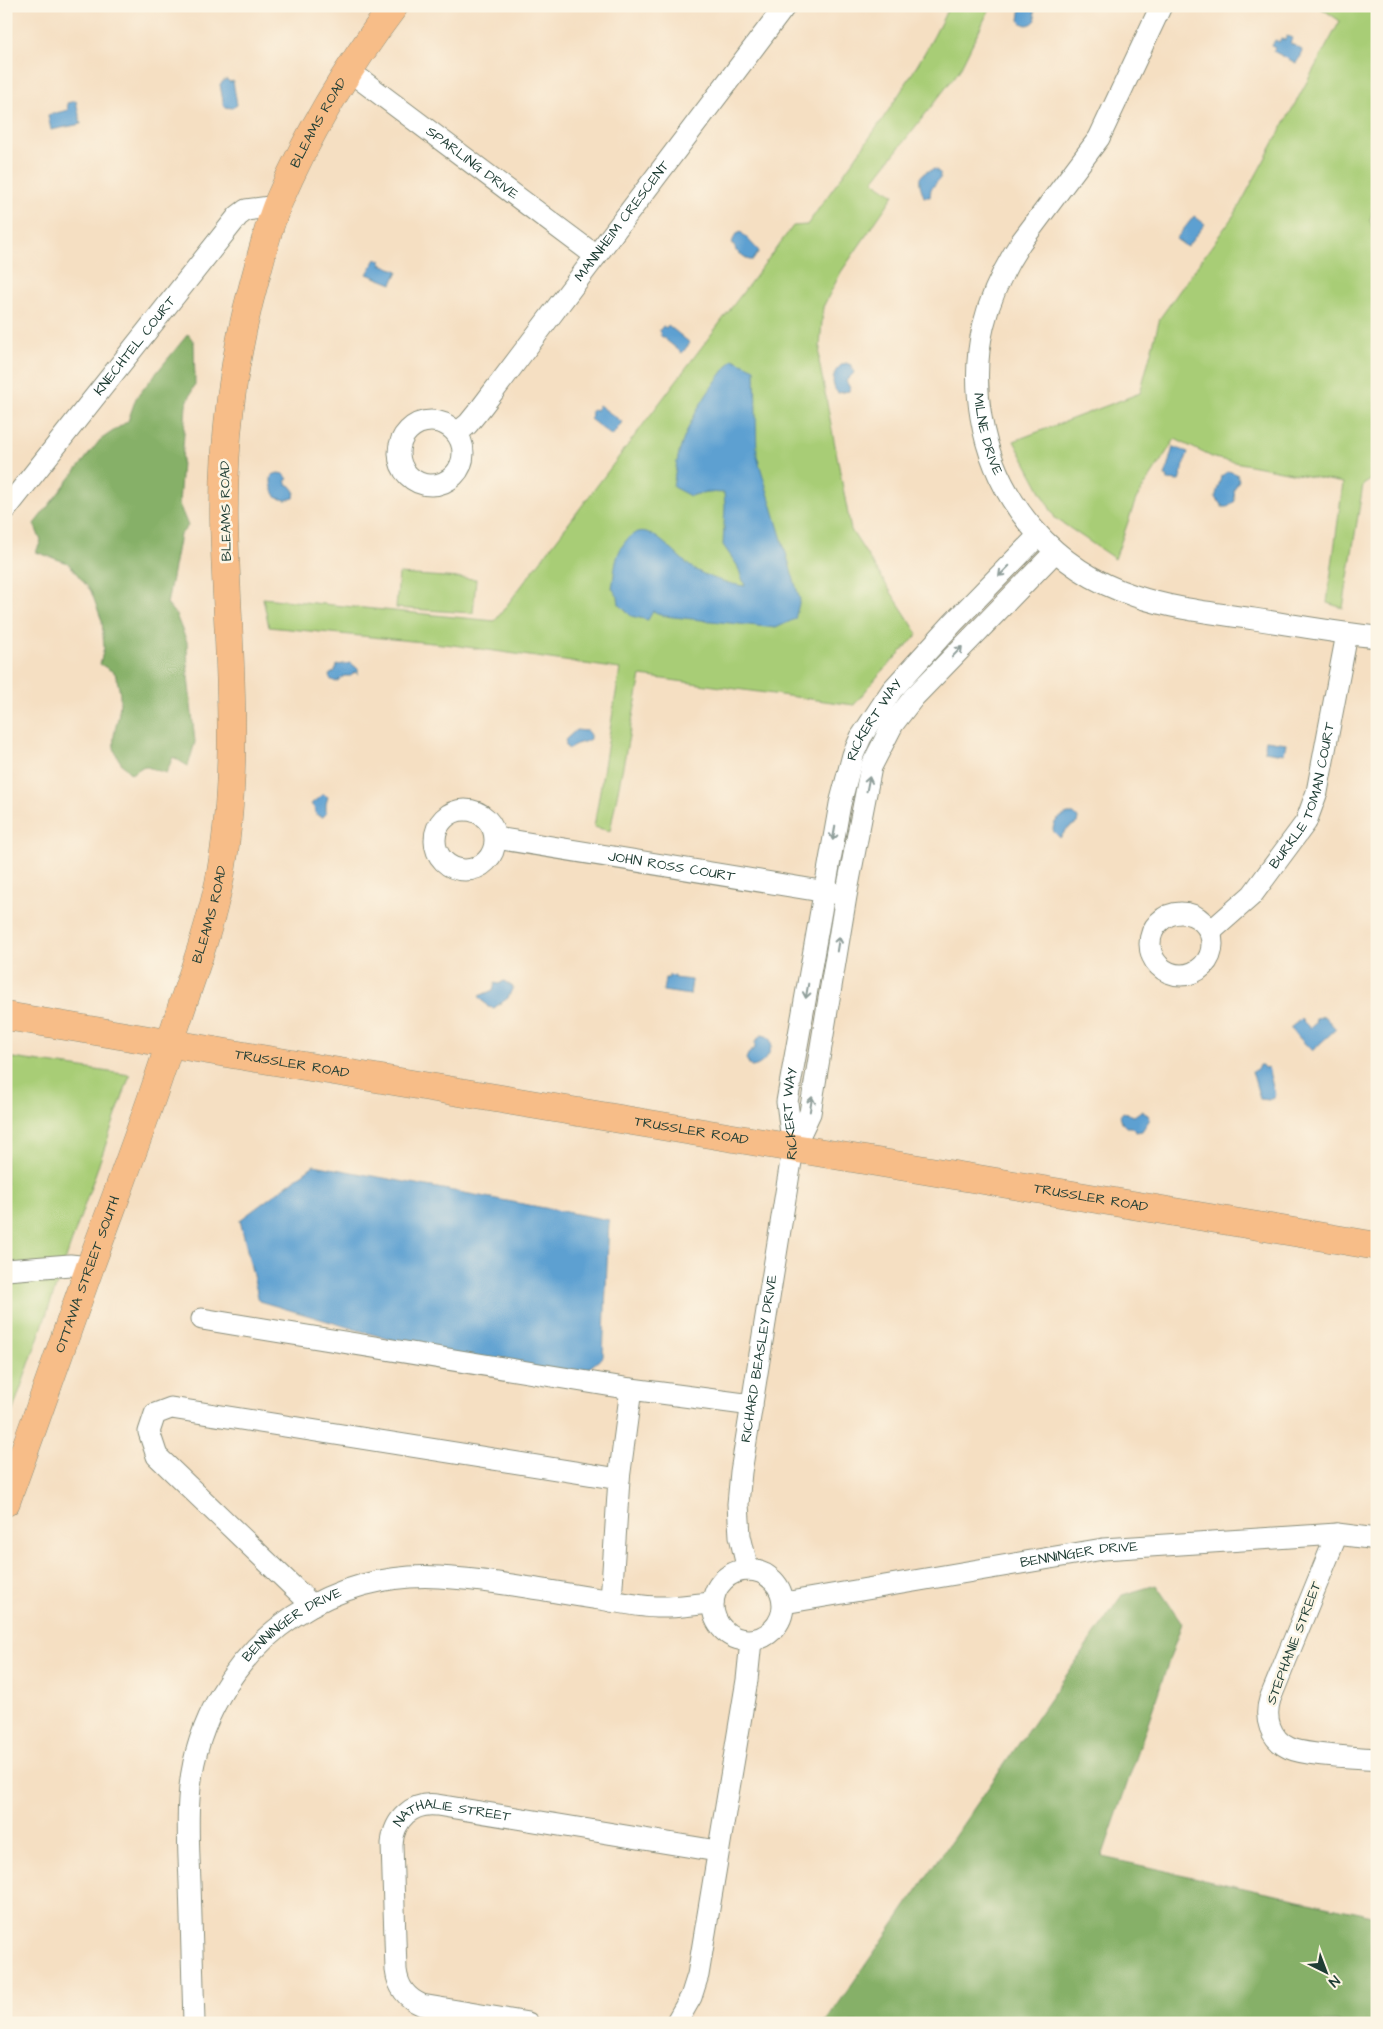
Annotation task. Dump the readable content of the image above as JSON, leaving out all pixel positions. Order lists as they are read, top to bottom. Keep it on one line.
{"streets":{"main road":["BLEAMS ROAD","TRUSSLER ROAD","OTTAWA STREET SOUTH"],"street":["SPARLING DRIVE","MANNHEIM CRESCENT","KNECHTEL COURT","MILNE DRIVE","RICKERT WAY","BURKLE TOMAN COURT","JOHN ROSS COURT","RICHARD BEASLEY DRIVE","BENNINGER DRIVE","STEPHANIE STREET","NATHALIE STREET"]},"crossings":[["BLEAMS ROAD","SPARLING DRIVE"],["BLEAMS ROAD","KNECHTEL COURT"],["BLEAMS ROAD","TRUSSLER ROAD"],["BLEAMS ROAD","OTTAWA STREET SOUTH"],["SPARLING DRIVE","MANNHEIM CRESCENT"],["MILNE DRIVE","RICKERT WAY"],["MILNE DRIVE","BURKLE TOMAN COURT"],["RICKERT WAY","JOHN ROSS COURT"],["RICKERT WAY","TRUSSLER ROAD"],["RICKERT WAY","RICHARD BEASLEY DRIVE"],["TRUSSLER ROAD","OTTAWA STREET SOUTH"],["TRUSSLER ROAD","RICHARD BEASLEY DRIVE"],["RICHARD BEASLEY DRIVE","BENNINGER DRIVE"],["BENNINGER DRIVE","STEPHANIE STREET"]],"north":"bottom right"}
